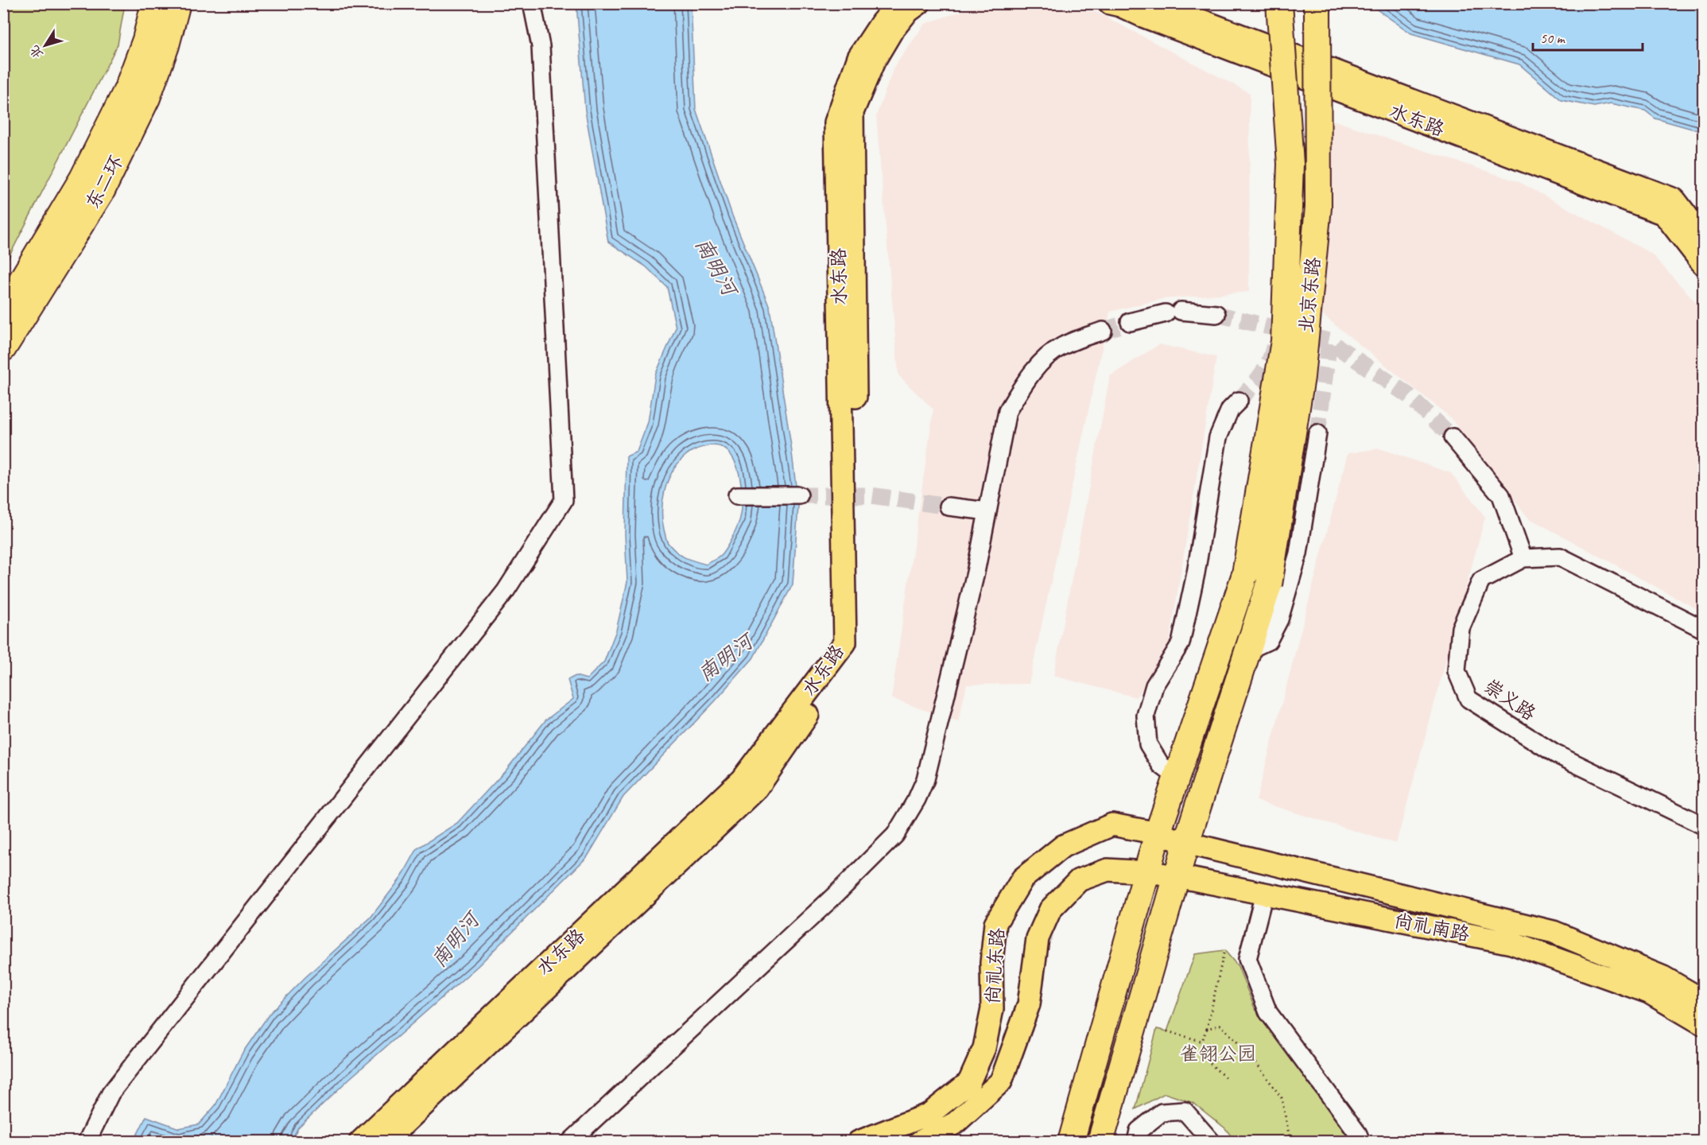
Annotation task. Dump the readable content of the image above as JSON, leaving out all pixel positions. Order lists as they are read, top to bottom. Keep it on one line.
{"streets":{"highway":["东二环","北京东路"],"main road":["水东路","尚礼南路","尚礼东路"],"street":["崇义路"]},"crossings":[["水东路","北京东路"],["北京东路","尚礼南路"],["北京东路","尚礼东路"],["尚礼南路","尚礼东路"]],"water":["南明河"],"parks":["雀翎公园"],"scale_bar":"50 m","north":"bottom left"}
